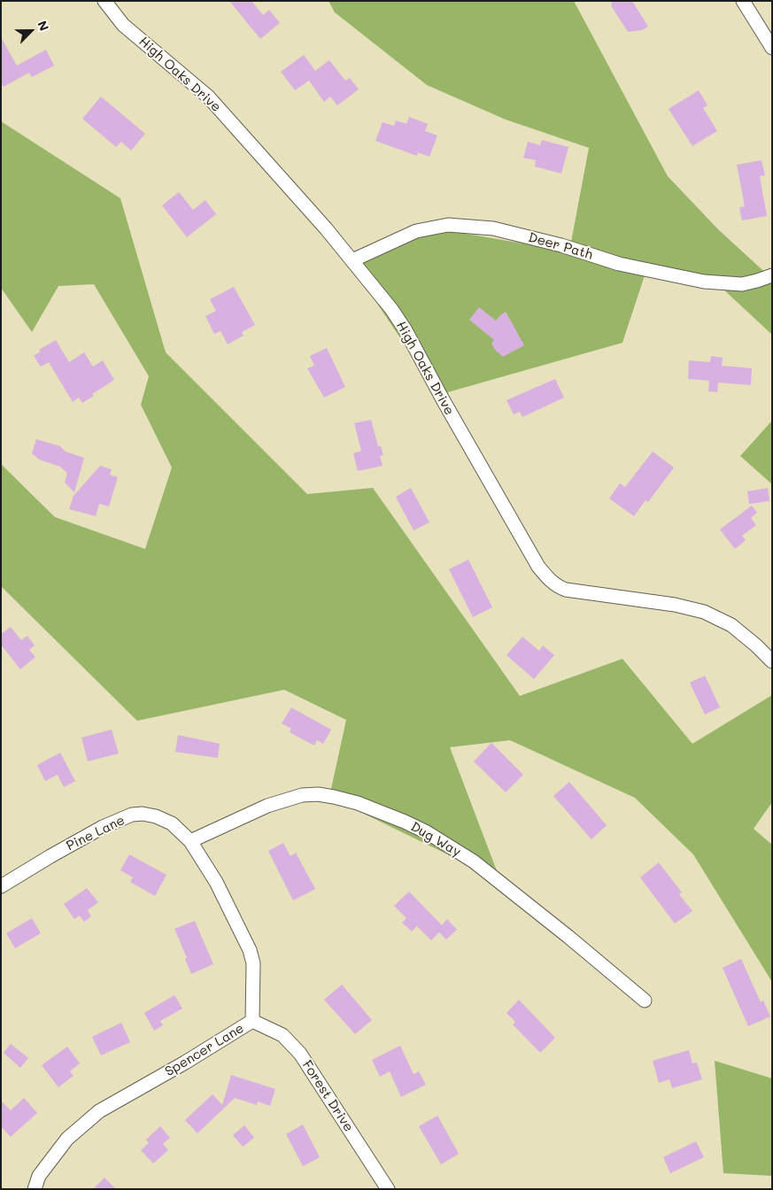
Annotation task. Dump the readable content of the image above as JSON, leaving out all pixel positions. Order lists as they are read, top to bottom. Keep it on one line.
{"streets":{"street":["High Oaks Drive","Deer Path","Pine Lane","Dug Way","Spencer Lane","Forest Drive"]},"crossings":[["High Oaks Drive","Deer Path"],["Pine Lane","Dug Way"],["Pine Lane","Spencer Lane"],["Dug Way","Spencer Lane"],["Spencer Lane","Forest Drive"]],"north":"top right"}
